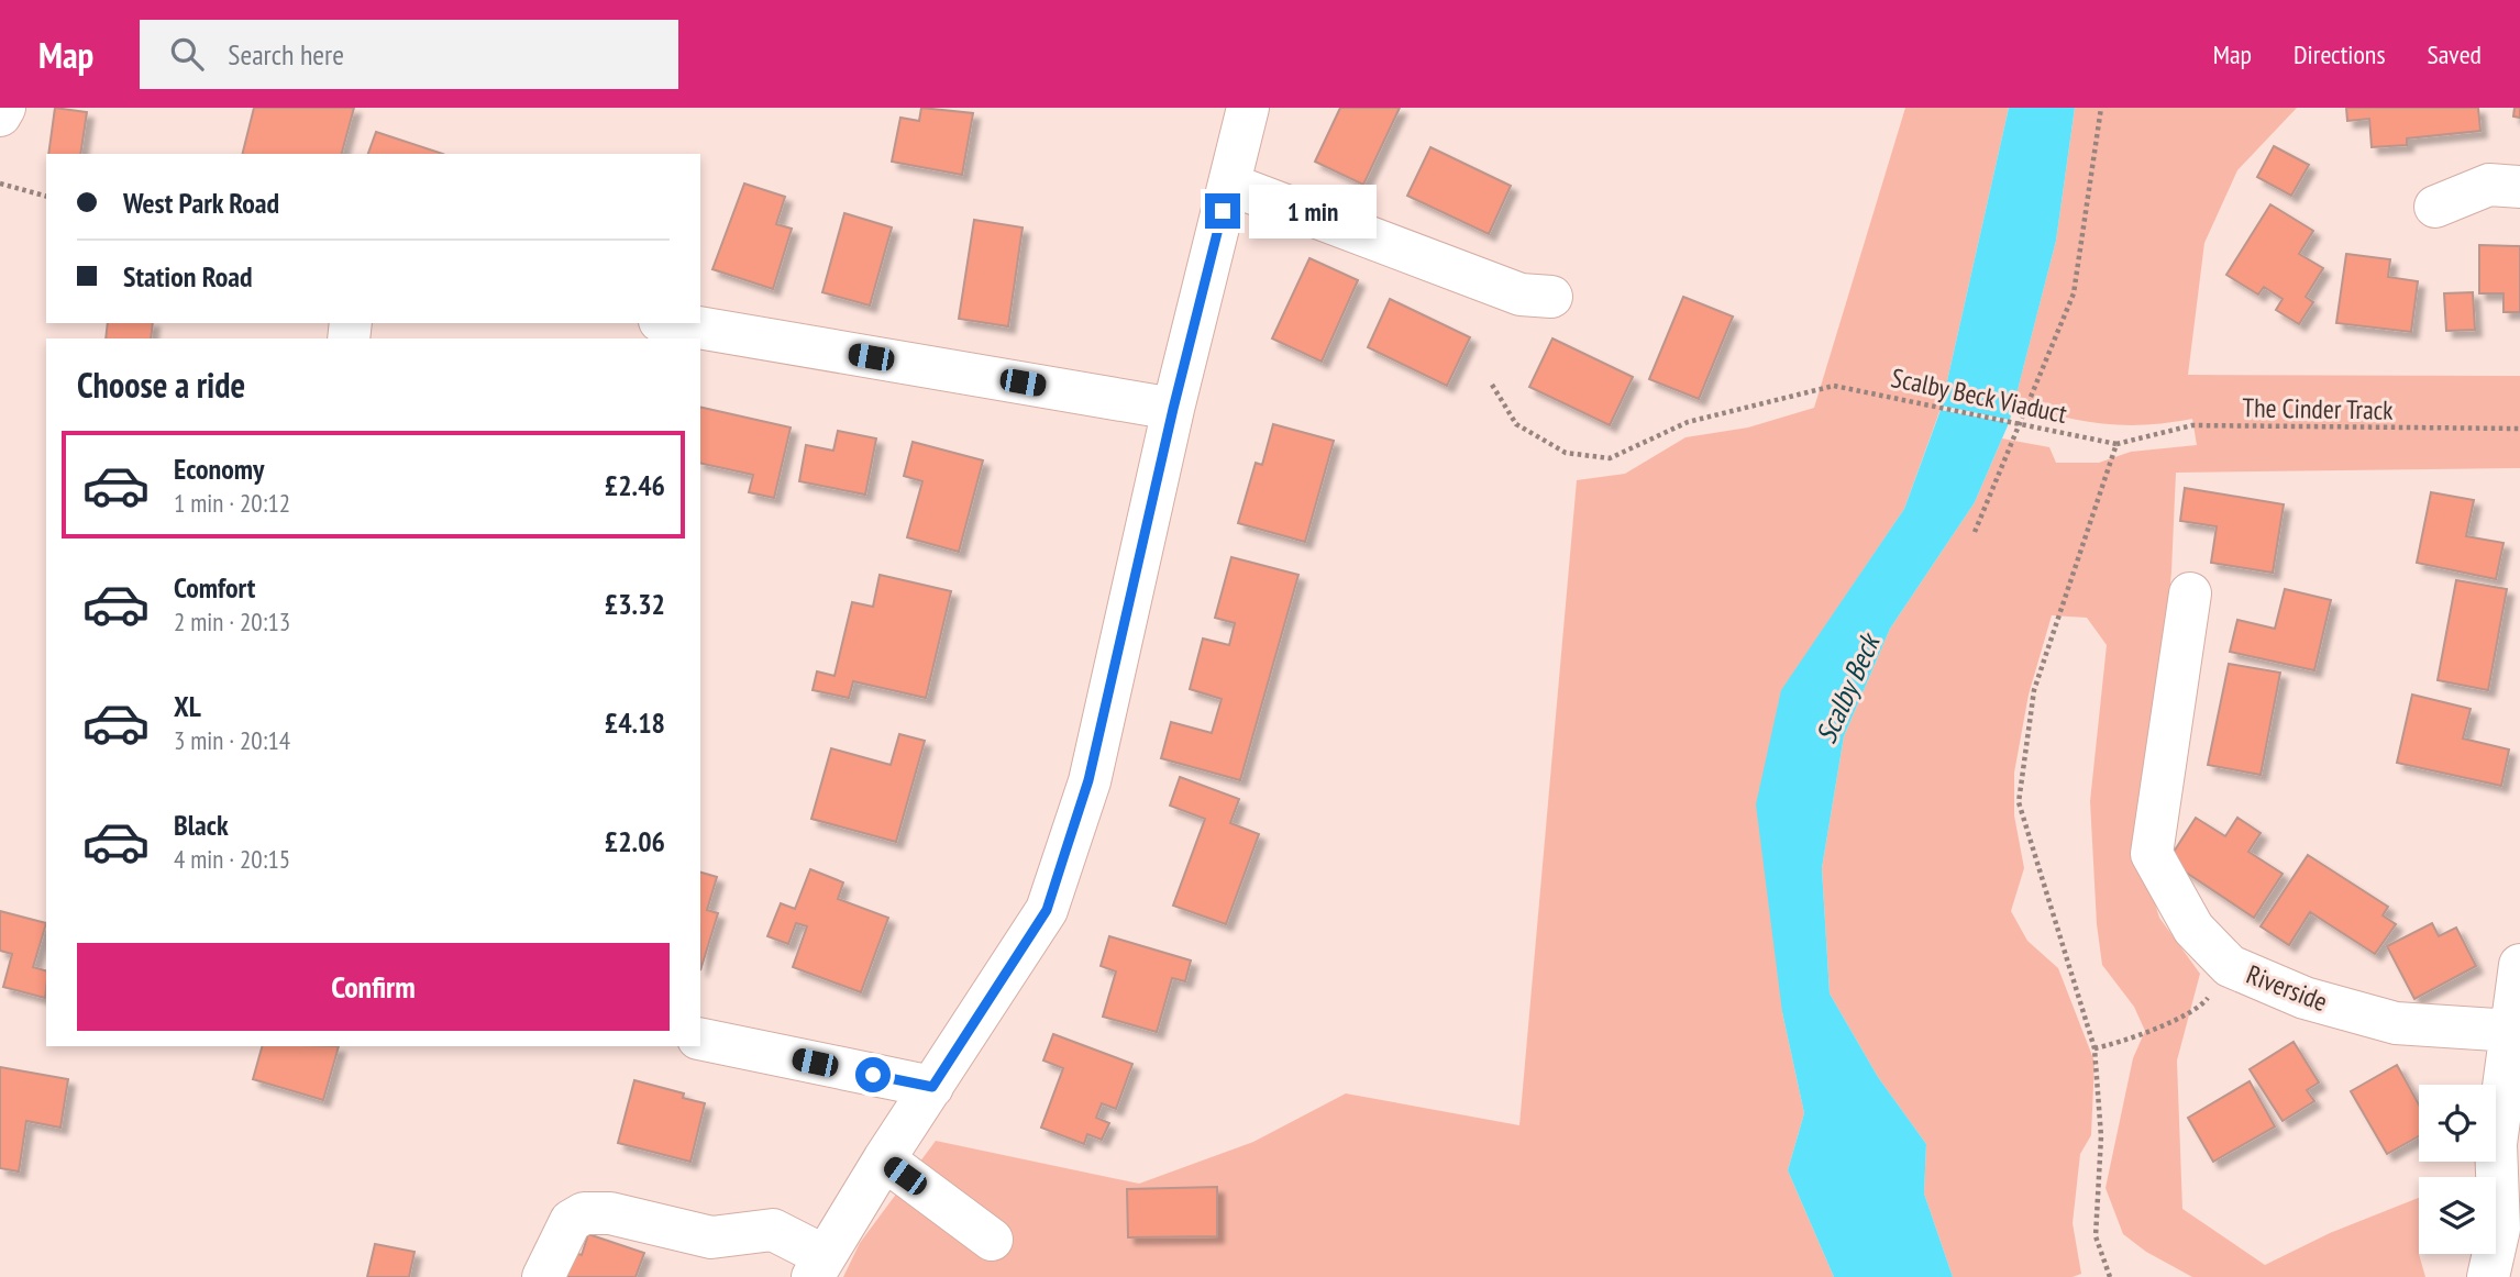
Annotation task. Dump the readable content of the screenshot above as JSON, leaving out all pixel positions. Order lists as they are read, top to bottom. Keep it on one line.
{"streets":{"street":["Riverside"],"path":["Scalby Beck Viaduct","The Cinder Track"]},"crossings":[["Scalby Beck Viaduct","The Cinder Track"]],"water":["Scalby Beck"],"page":{"header":"Map","search":"Search here","nav":["Map","Directions","Saved"],"banner":["West Park Road","Station Road"],"bubble":"1 min","heading":"Choose a ride","list":[{"name":"Economy","note":"1 min · 20:12","value":"£2.46"},{"name":"Comfort","note":"2 min · 20:13","value":"£3.32"},{"name":"XL","note":"3 min · 20:14","value":"£4.18"},{"name":"Black","note":"4 min · 20:15","value":"£2.06"}],"buttons":"Confirm"}}
